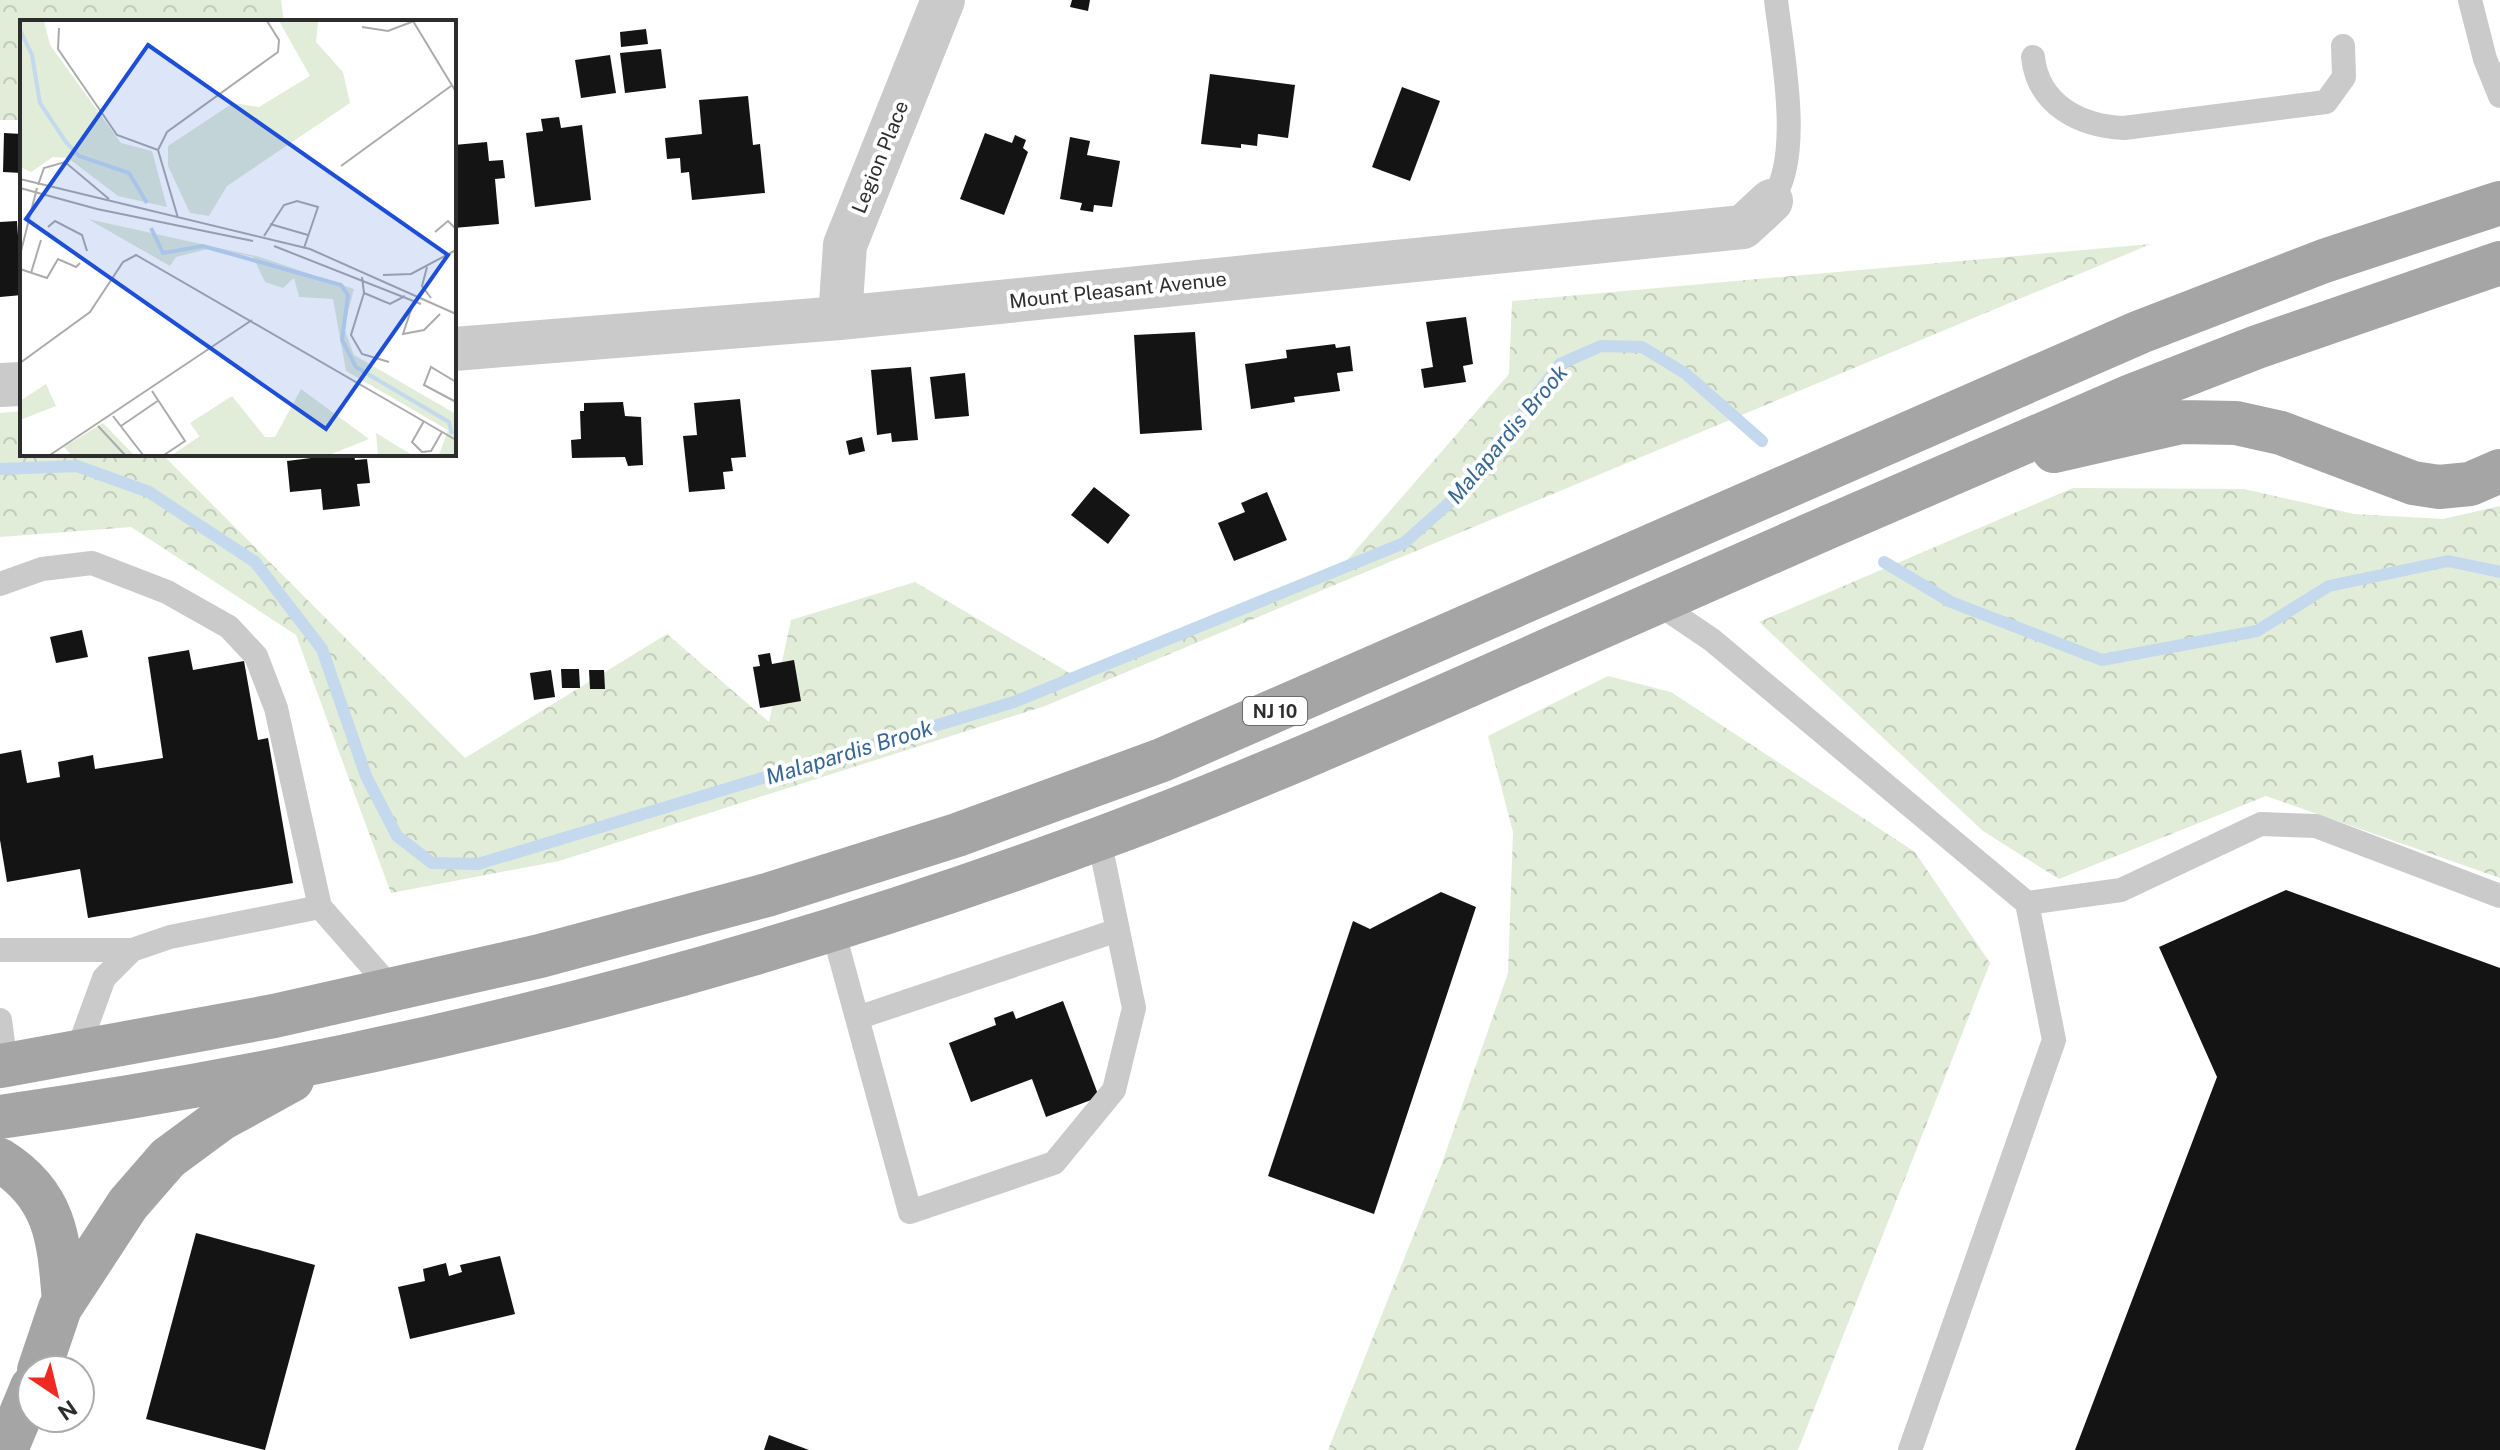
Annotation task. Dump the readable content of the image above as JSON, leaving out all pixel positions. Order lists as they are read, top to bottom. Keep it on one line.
{"streets":{"main road":["NJ 10"],"street":["Legion Place","Mount Pleasant Avenue"]},"crossings":[["Legion Place","Mount Pleasant Avenue"]],"water":["Malapardis Brook"],"north":"bottom right"}
